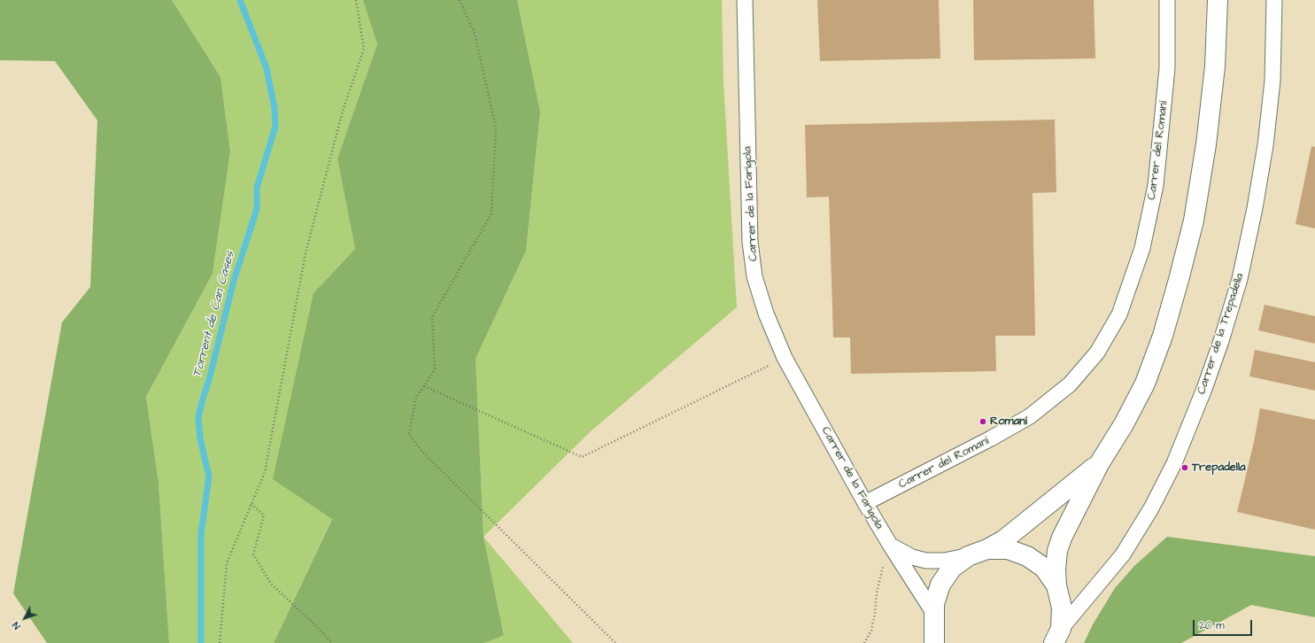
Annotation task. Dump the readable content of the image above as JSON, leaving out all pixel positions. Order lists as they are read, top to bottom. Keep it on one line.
{"streets":{"street":["Carrer del Romaní","Carrer de la Farigola","Carrer de la Trepadella"]},"crossings":[["Carrer del Romaní","Carrer de la Farigola"]],"water":["Torrent de Can Cases"],"places":["Romaní","Trepadella"],"scale_bar":"20 m","north":"bottom left"}
